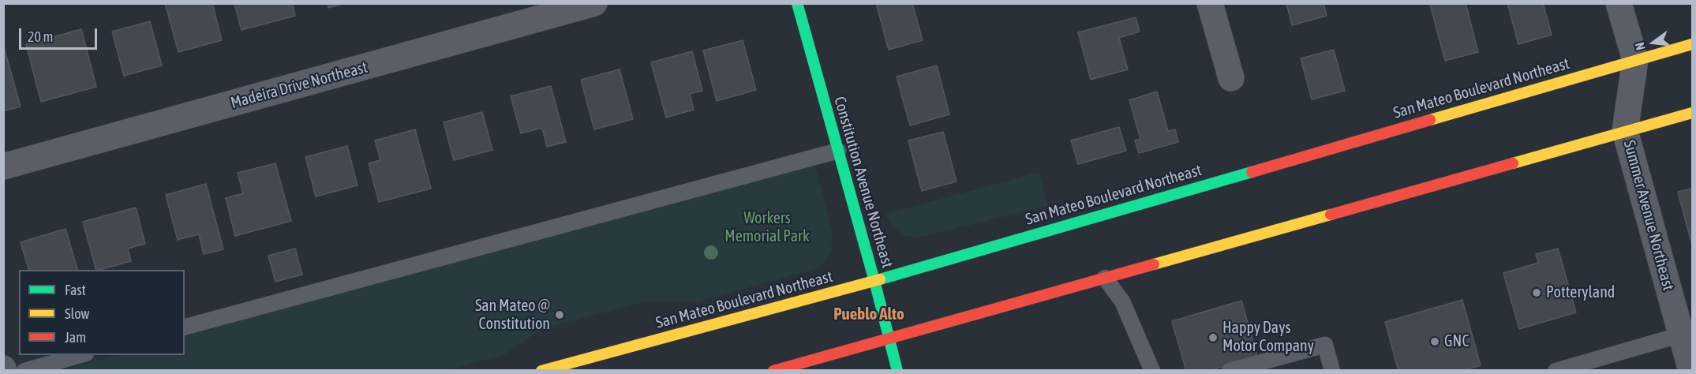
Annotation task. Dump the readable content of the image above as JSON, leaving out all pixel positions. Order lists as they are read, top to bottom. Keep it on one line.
{"streets":{"main road":["San Mateo Boulevard Northeast","Constitution Avenue Northeast"],"street":["Madeira Drive Northeast","Summer Avenue Northeast"]},"crossings":[["San Mateo Boulevard Northeast","Constitution Avenue Northeast"],["San Mateo Boulevard Northeast","Summer Avenue Northeast"]],"districts":["Pueblo Alto"],"parks":["Workers Memorial Park"],"places":["Potteryland","San Mateo @ Constitution","Happy Days Motor Company","GNC"],"legend":["Fast","Slow","Jam"],"scale_bar":"20 m","north":"left"}
